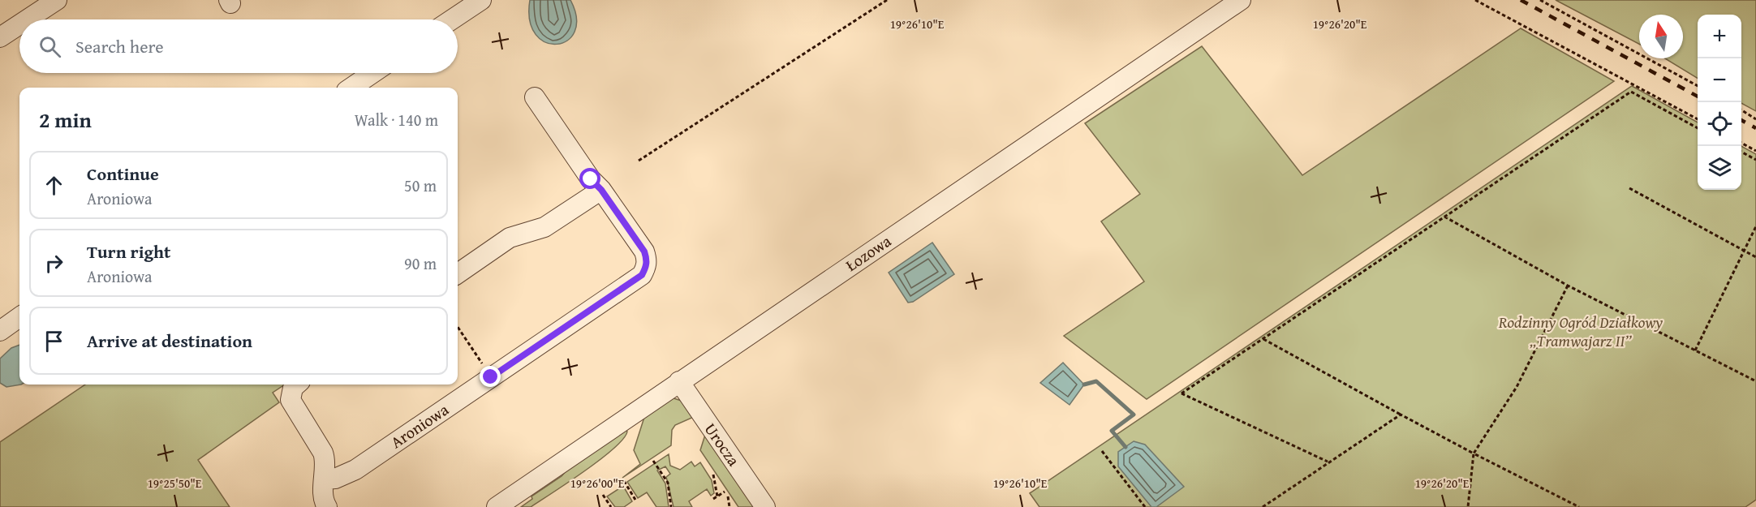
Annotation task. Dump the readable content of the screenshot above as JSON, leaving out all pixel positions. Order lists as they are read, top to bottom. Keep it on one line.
{"streets":{"street":["Łozowa","Aroniowa","Urocza"]},"crossings":[["Łozowa","Urocza"]],"parks":["Rodzinny Ogród Działkowy „Tramwajarz II”"],"north":"top","page":{"map_buttons":["+","−"],"search":"Search here","heading":["2 min","Walk · 140 m"],"list":[["Continue","Aroniowa","50 m"],["Turn right","Aroniowa","90 m"],"Arrive at destination"]},"coordinates":["19°26'10\"E","19°26'20\"E","19°25'50\"E","19°26'00\"E"]}
